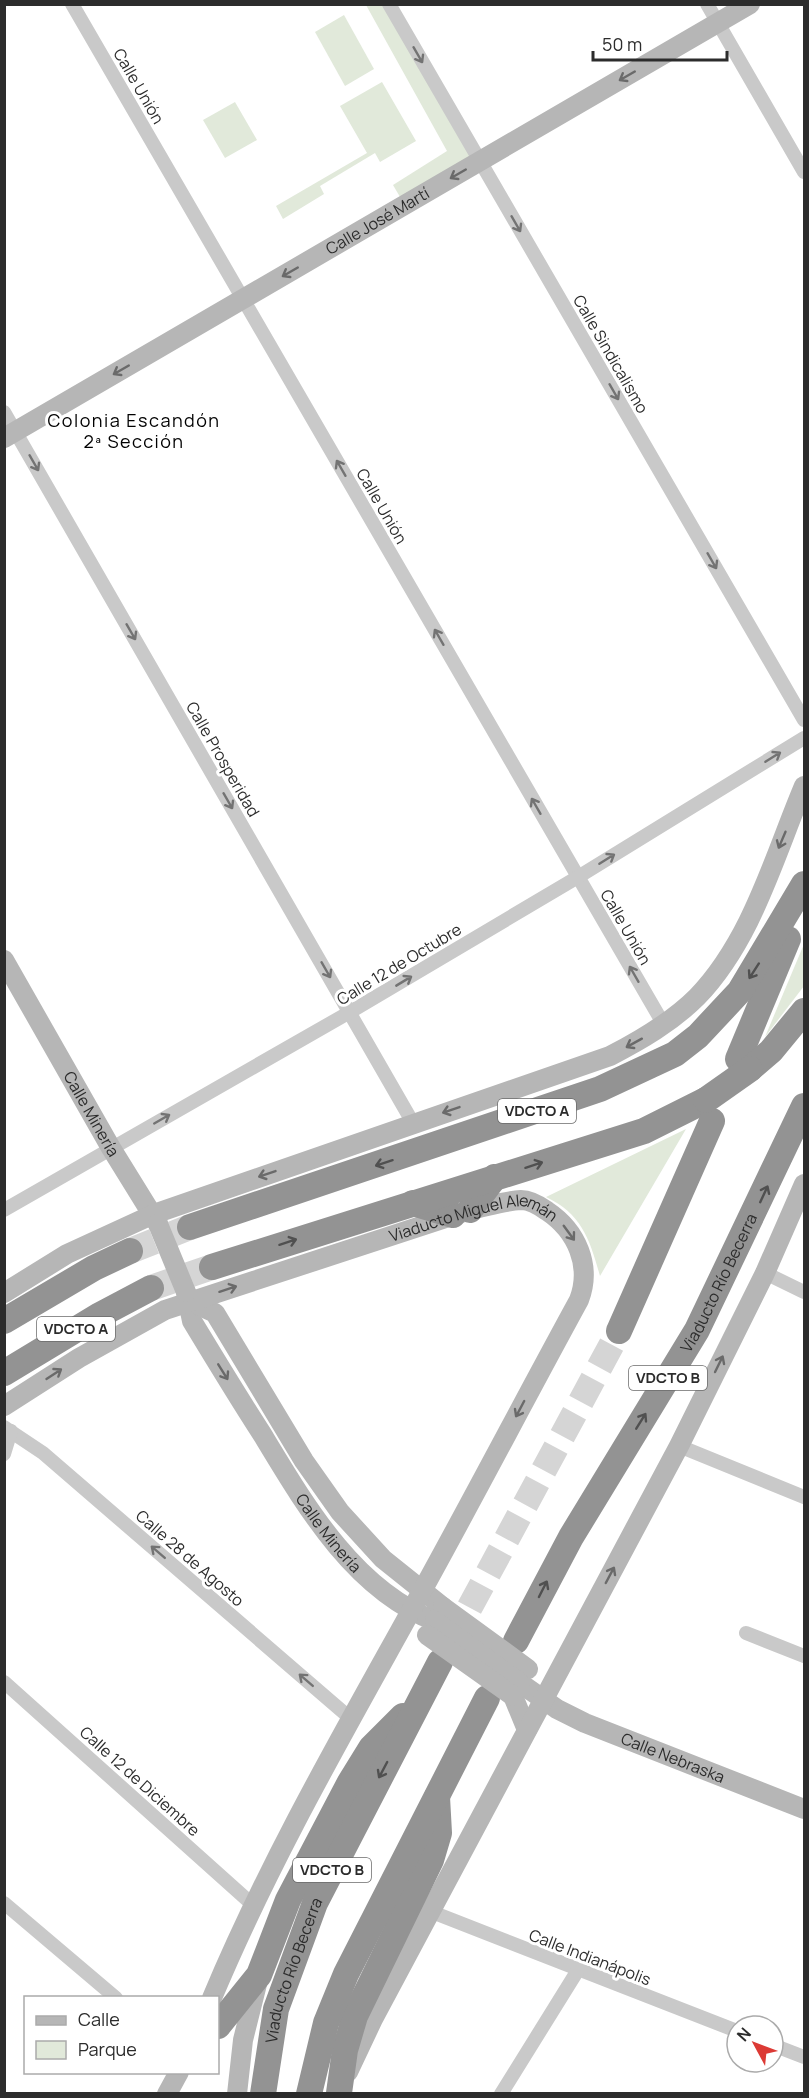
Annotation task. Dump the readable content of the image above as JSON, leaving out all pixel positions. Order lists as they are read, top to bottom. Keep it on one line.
{"streets":{"highway":["VDCTO A","Viaducto Miguel Alemán","Viaducto Río Becerra","VDCTO B"],"main road":["Calle José Martí","Calle Minería","Calle Nebraska"],"street":["Calle Unión","Calle Sindicalismo","Calle Prosperidad","Calle 12 de Octubre","Calle 28 de Agosto","Calle 12 de Diciembre","Calle Indianápolis"]},"crossings":[["Calle Unión","Calle José Martí"],["Calle Unión","Calle 12 de Octubre"],["Calle José Martí","Calle Sindicalismo"],["Calle José Martí","Calle Prosperidad"],["Calle Prosperidad","Calle 12 de Octubre"],["Calle 12 de Octubre","Calle Minería"],["Calle Minería","Viaducto Miguel Alemán"],["Calle Minería","Calle Nebraska"]],"one_way":["Calle Unión","Calle José Martí","Calle Sindicalismo","Calle Prosperidad","Calle 12 de Octubre","Calle 28 de Agosto"],"districts":["Colonia Escandón 2ª Sección"],"legend":["Calle","Parque"],"scale_bar":"50 m","north":"top left"}
